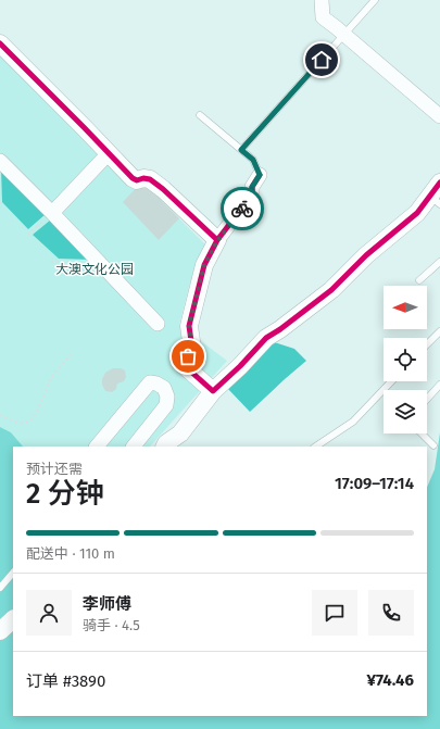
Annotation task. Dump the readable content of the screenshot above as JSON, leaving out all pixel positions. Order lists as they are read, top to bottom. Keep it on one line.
{"parks":["大澳文化公园"],"north":"left","page":{"heading":["2 分钟","预计还需","17:09–17:14"],"panel":["李师傅","骑手 · 4.5","订单 #3890","¥74.46"],"bar":"配送中 · 110 m"}}
